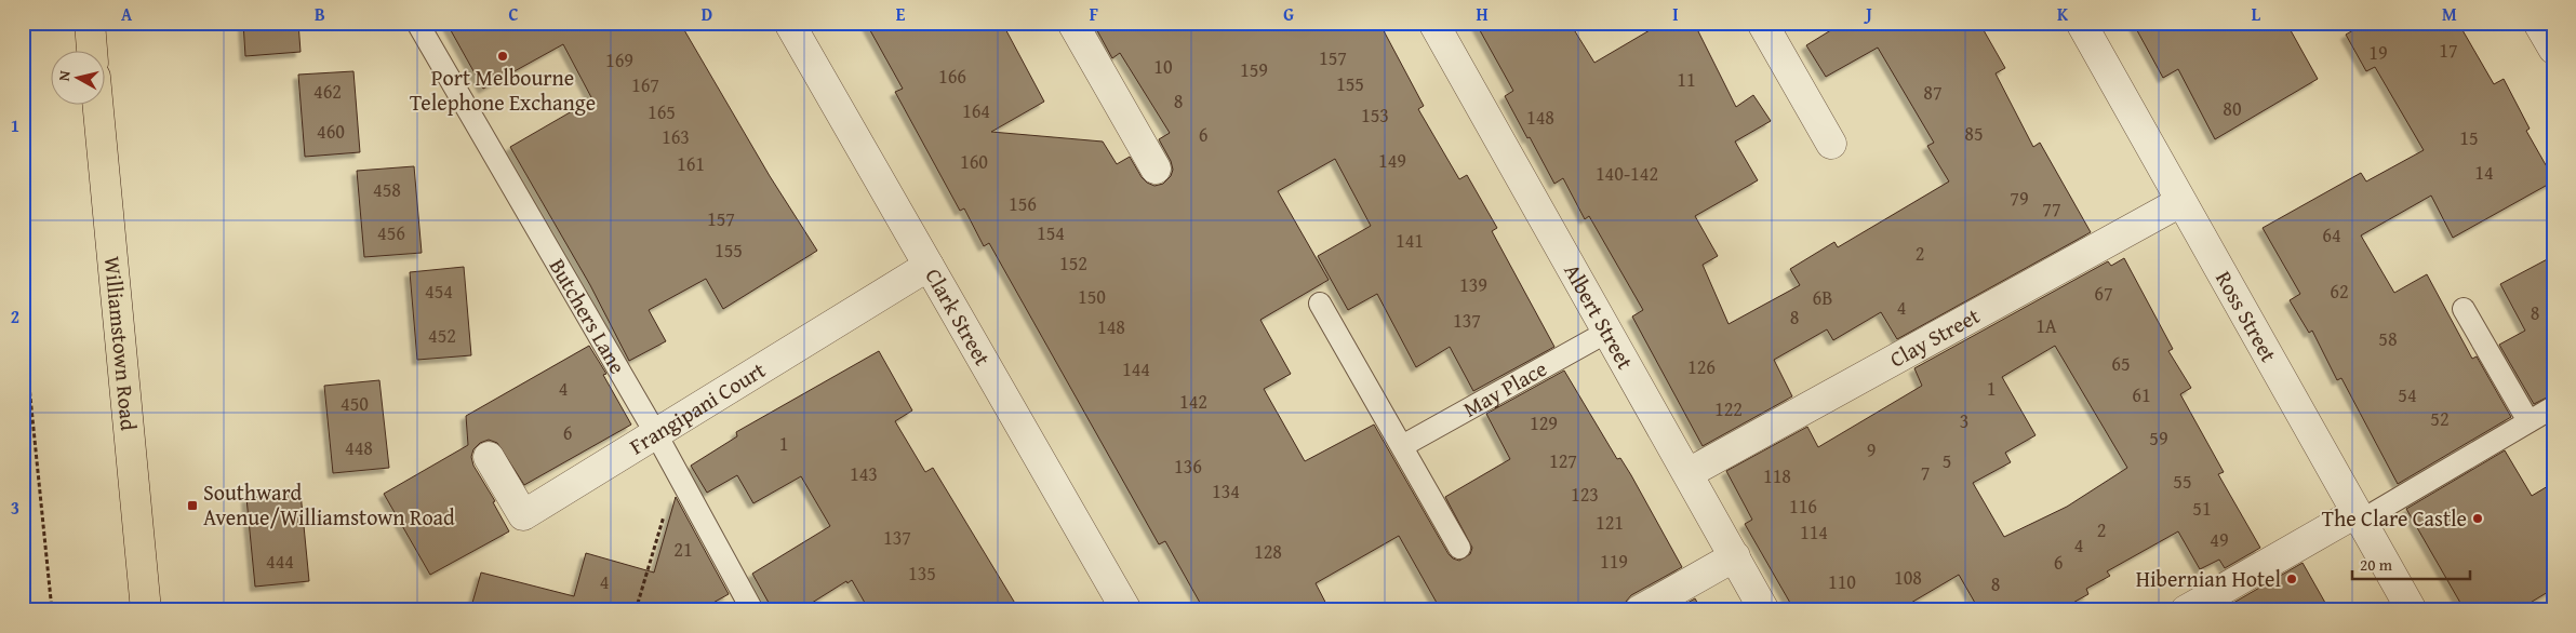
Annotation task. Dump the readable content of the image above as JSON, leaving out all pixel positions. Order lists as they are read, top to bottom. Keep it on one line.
{"streets":{"main road":["Williamstown Road"],"street":["Clark Street","Albert Street","Ross Street","Clay Street","Frangipani Court"],"lane":["Butchers Lane","May Place"]},"crossings":[["Butchers Lane","Frangipani Court"],["Clark Street","Frangipani Court"],["Albert Street","Clay Street"],["Albert Street","May Place"],["Ross Street","Clay Street"]],"places":{"other":["Port Melbourne Telephone Exchange","The Clare Castle","Hibernian Hotel"],"transit":["Southward Avenue/Williamstown Road"]},"house_numbers":["17","19","157","169","10","159","166","11","155","167","462","87","8","80","164","165","153","148","460","85","6","163","15","149","160","161","14","140-142","458","79","156","77","157","456","154","64","141","155","2","152","139","454","62","67","150","6B","4","8","8","137","1A","148","452","58","65","126","144","4","1","61","54","142","450","122","52","3","129","6","59","1","448","9","127","5","136","7","143","118","55","134","123","116","51","121","2","114","137","49","4","21","128","444","119","6","135","108","4","110","8"],"scale_bar":"20 m","north":"left","grid":{"columns":["A","B","C","D","E","F","G","H","I","J","K","L","M"],"rows":["1","2","3"]}}
